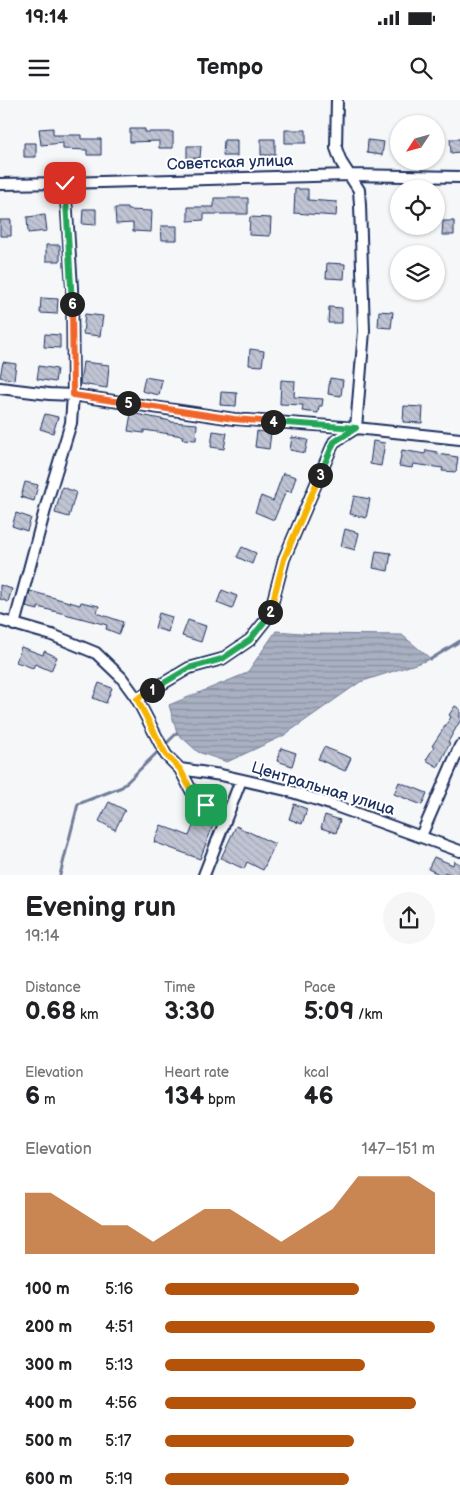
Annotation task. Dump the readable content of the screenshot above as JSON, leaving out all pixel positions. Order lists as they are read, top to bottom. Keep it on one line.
{"streets":{"street":["Советская улица","Центральная улица"]},"north":"bottom left","page":{"status":"19:14","header":"Tempo","pins":["6","5","4","3","2","1"],"heading":["Evening run","19:14"],"stats":[["Distance","0.68 km"],["Time","3:30"],["Pace","5:09 /km"],["Elevation","6 m"],["Heart rate","134 bpm"],["kcal","46"]],"chart":["Elevation","147–151 m"],"list":[{"name":"100 m","note":"5:16"},{"name":"200 m","note":"4:51"},{"name":"300 m","note":"5:13"},{"name":"400 m","note":"4:56"},{"name":"500 m","note":"5:17"},{"name":"600 m","note":"5:19"}]}}
